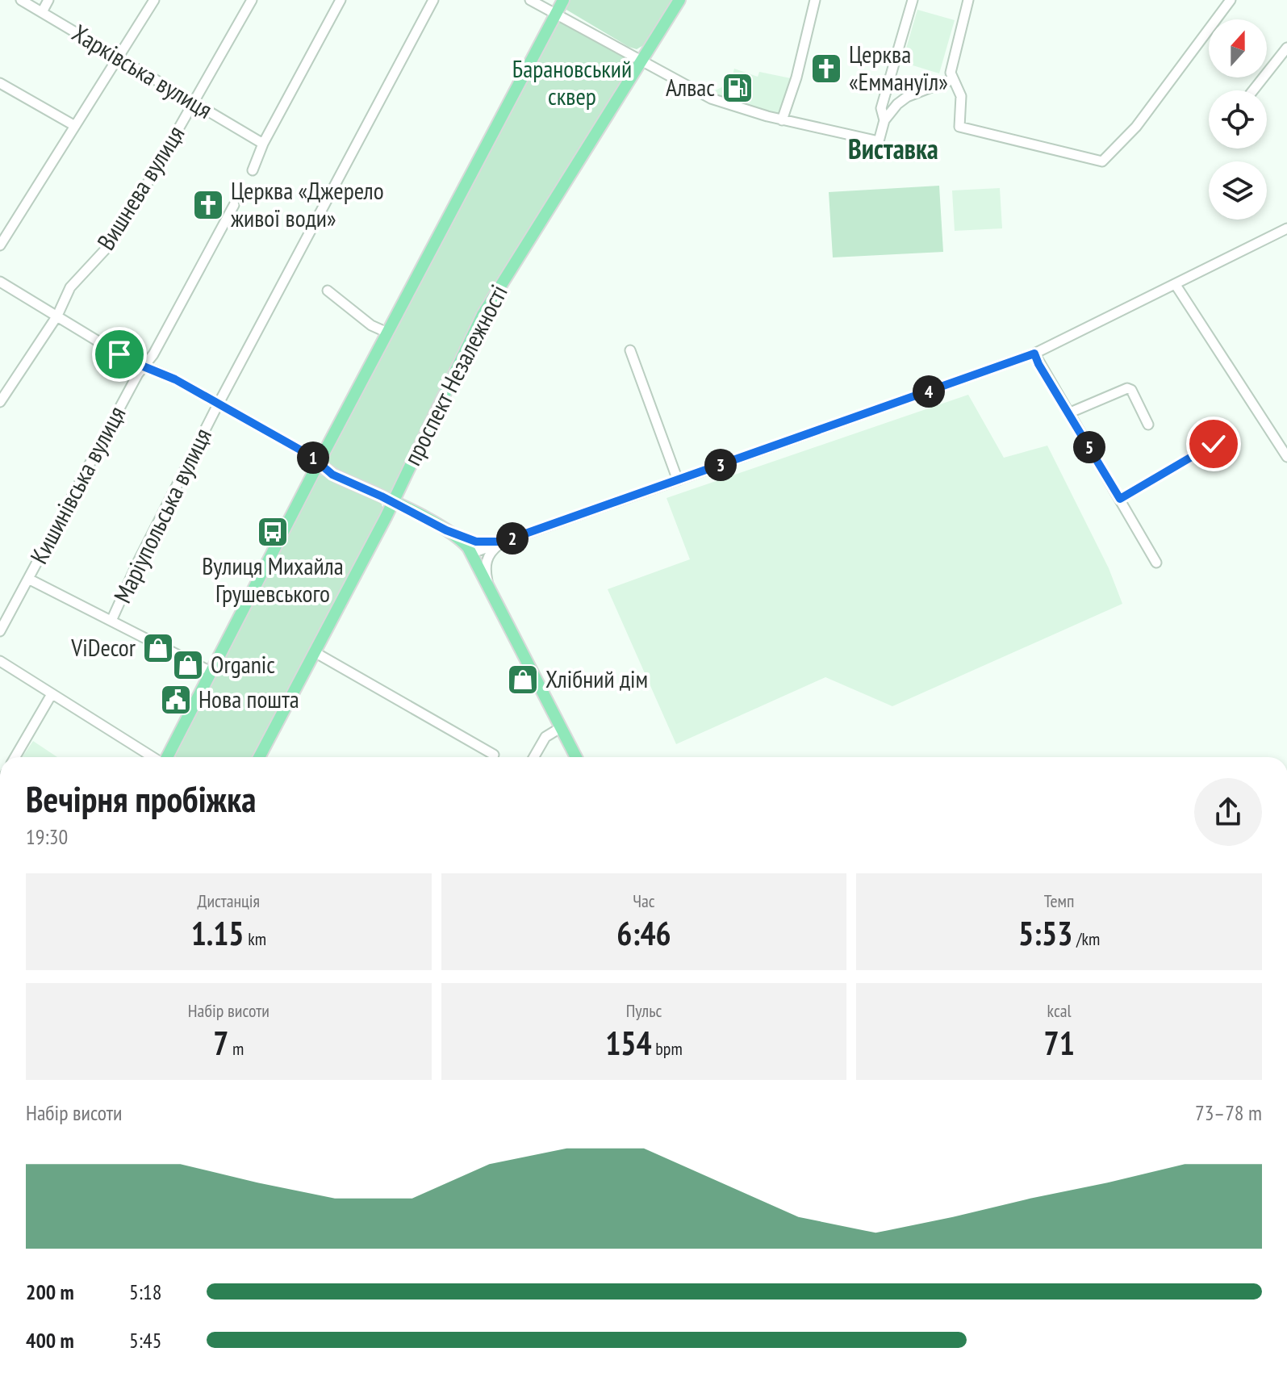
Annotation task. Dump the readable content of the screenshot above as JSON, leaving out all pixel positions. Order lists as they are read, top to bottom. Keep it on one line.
{"streets":{"main road":["проспект Незалежності"],"street":["Харківська вулиця","Вишнева вулиця","Кишинівська вулиця","Маріупольська вулиця"]},"crossings":[["Харківська вулиця","Вишнева вулиця"]],"districts":["Виставка"],"parks":["Барановський сквер"],"places":{"church":["Церква «Еммануїл»","Церква «Джерело живої води»"],"fuel station":["Алвас"],"bus stop":["Вулиця Михайла Грушевського"],"shop":["ViDecor","Organic","Хлібний дім"],"public building":["Нова пошта"]},"north":"top","page":{"pins":["4","5","1","3","2"],"heading":["Вечірня пробіжка","19:30"],"stats":[["Дистанція","1.15 km"],["Час","6:46"],["Темп","5:53 /km"],["Набір висоти","7 m"],["Пульс","154 bpm"],["kcal","71"]],"chart":["Набір висоти","73–78 m"],"list":[{"name":"200 m","note":"5:18"},{"name":"400 m","note":"5:45"}]}}
